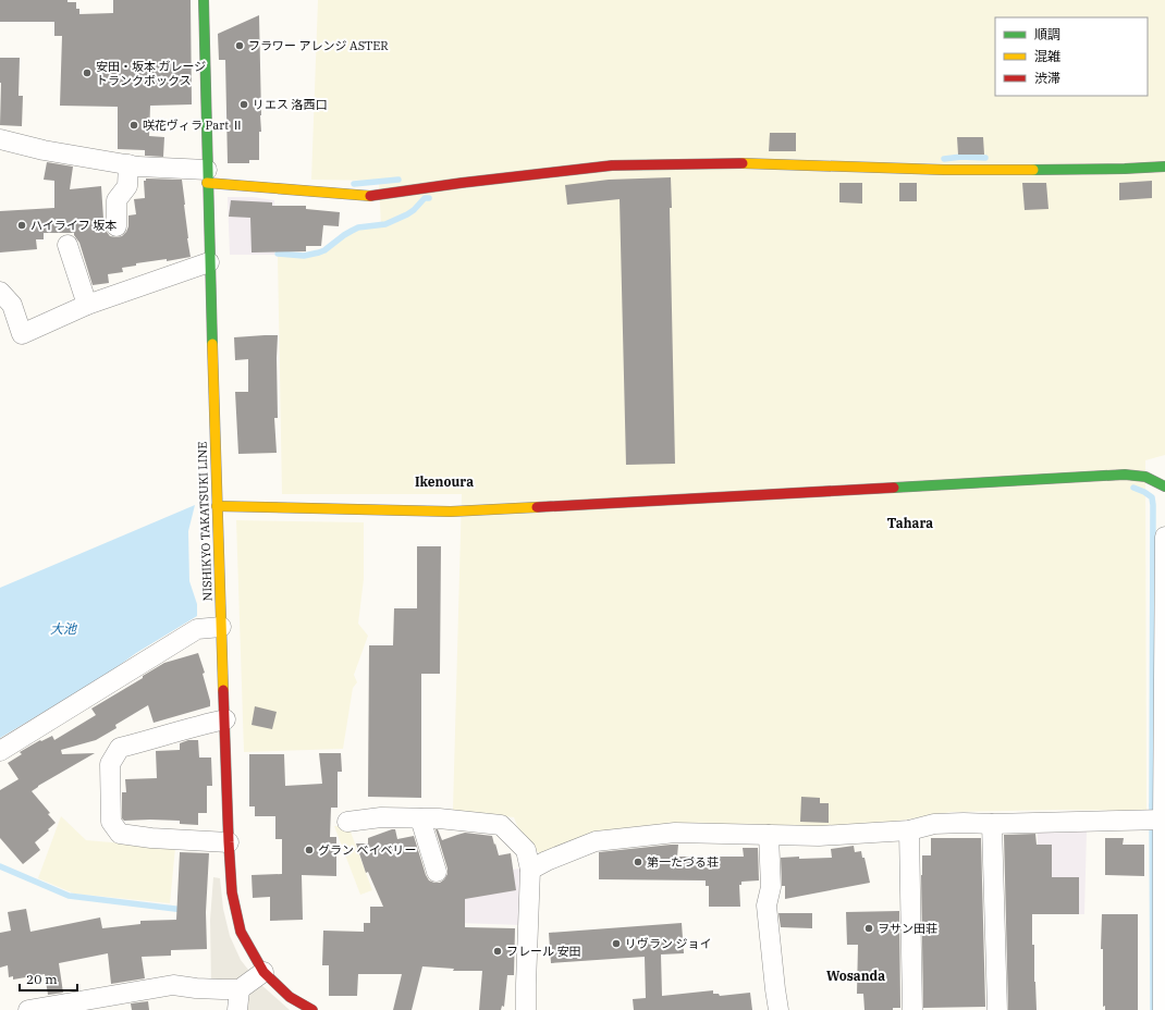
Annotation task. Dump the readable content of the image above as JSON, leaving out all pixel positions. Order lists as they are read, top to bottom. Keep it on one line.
{"streets":{"street":["NISHIKYO TAKATSUKI LINE"]},"districts":["Ikenoura","Tahara","Wosanda"],"water":["大池"],"places":["フラワー アレンジ ASTER","安田・坂本 ガレージ トランクボックス","リエス 洛西口","咲花ヴィラ Part Ⅱ","ハイライフ 坂本","グラン ベイベリー","第一たづる荘","ヲサン田荘","リヴラン ジョイ","フレール 安田"],"legend":["順調","混雑","渋滞"],"scale_bar":"20 m"}
